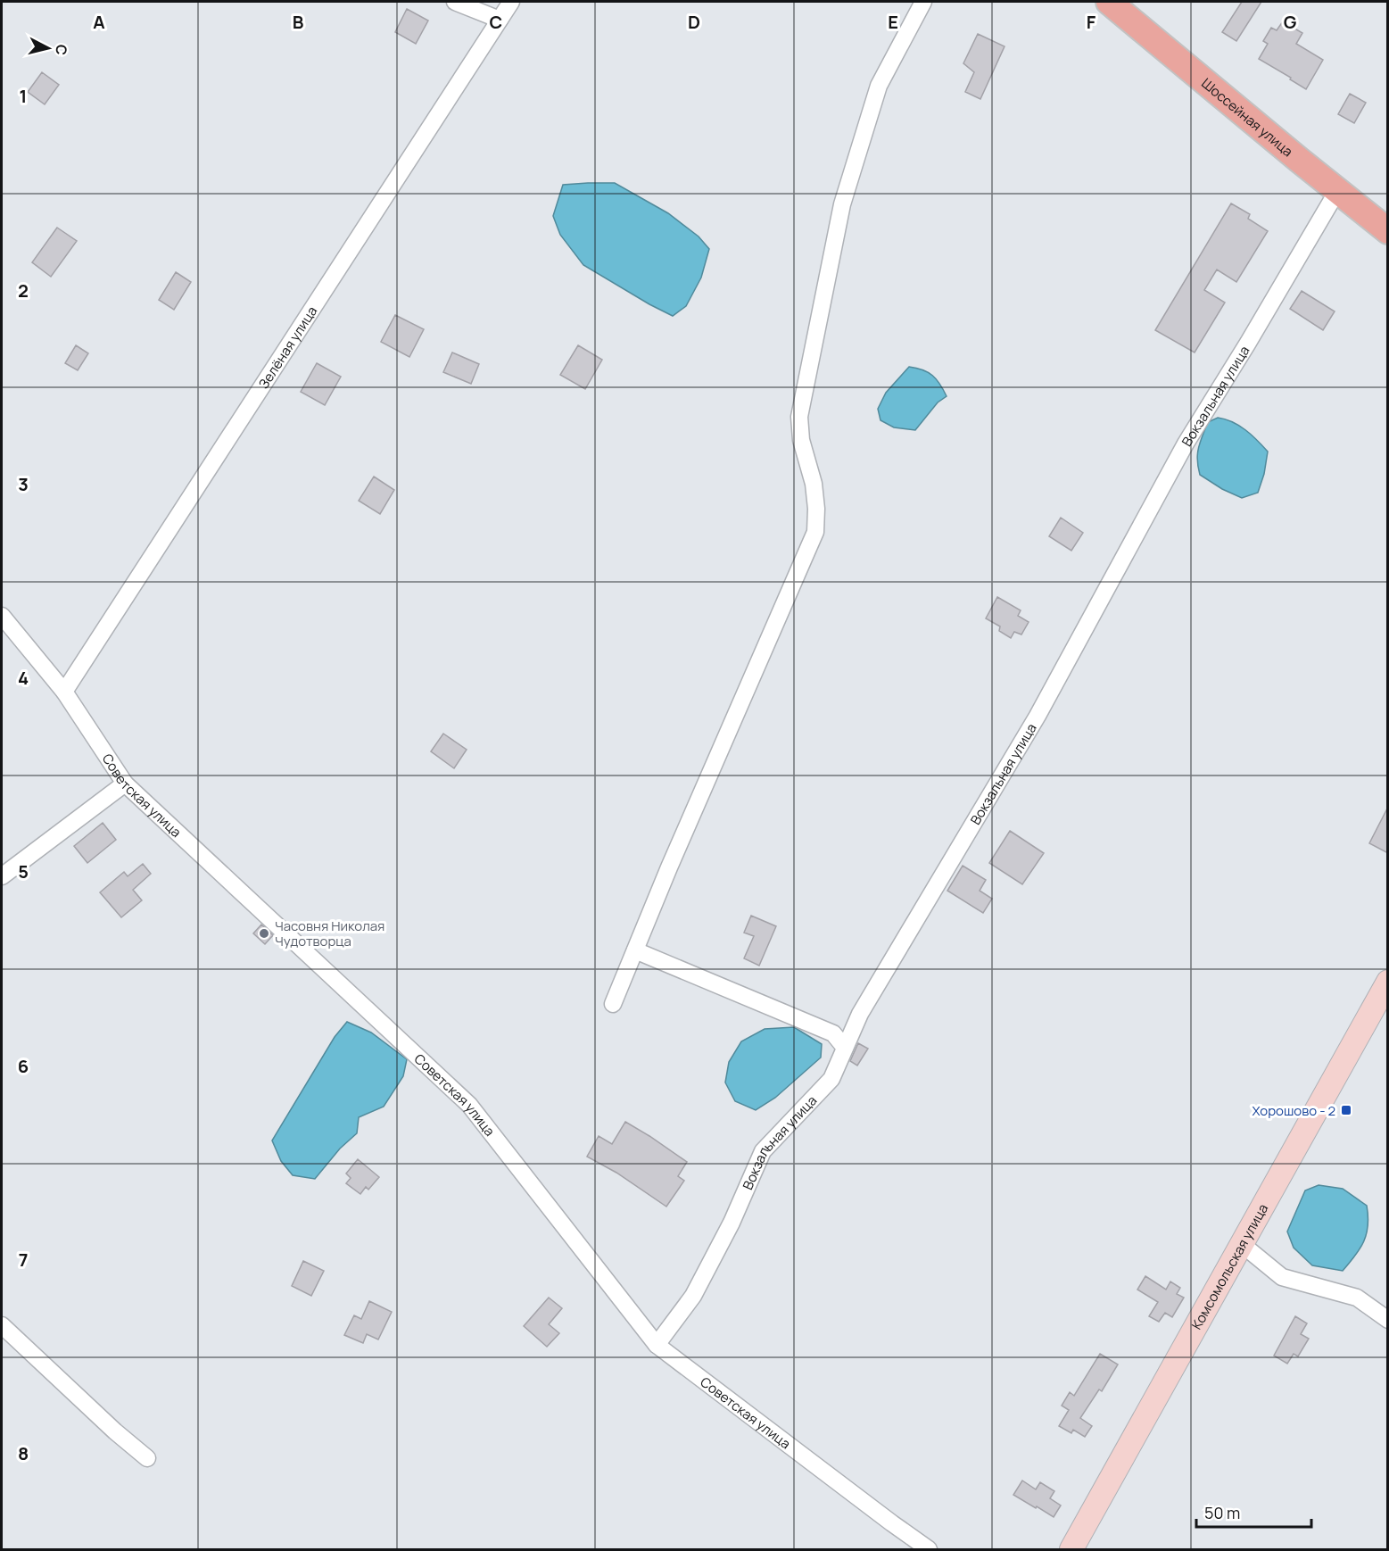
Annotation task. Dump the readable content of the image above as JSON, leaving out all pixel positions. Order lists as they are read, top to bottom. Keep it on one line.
{"streets":{"main road":["Шоссейная улица"],"street":["Зелёная улица","Вокзальная улица","Советская улица","Комсомольская улица"]},"crossings":[["Шоссейная улица","Вокзальная улица"],["Зелёная улица","Советская улица"],["Вокзальная улица","Советская улица"]],"places":{"other":["Часовня Николая Чудотворца"],"transit":["Хорошово - 2"]},"scale_bar":"50 m","north":"right","grid":{"columns":["A","B","C","D","E","F","G"],"rows":["1","2","3","4","5","6","7","8"]}}
